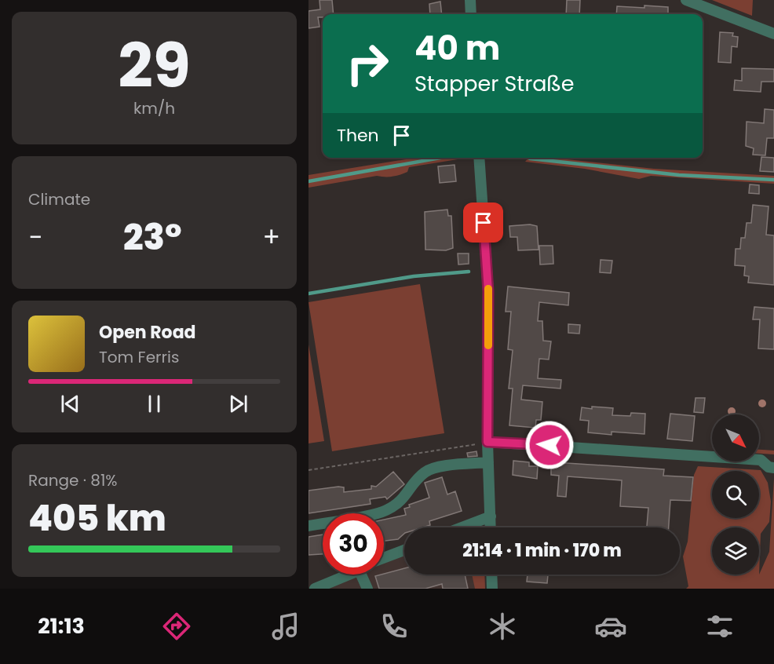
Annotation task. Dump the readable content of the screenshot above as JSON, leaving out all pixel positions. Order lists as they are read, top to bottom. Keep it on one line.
{"north":"bottom right","page":{"tile":[["29","km/h"],"Climate",["Range · 81%","405 km"]],"turn":["40 m","Stapper Straße"],"then":"Then","heat":["−","23°","+"],"song":["Open Road","Tom Ferris"],"limit":"30","trip":"21:14 · 1 min · 170 m","tabs":"21:13"}}
